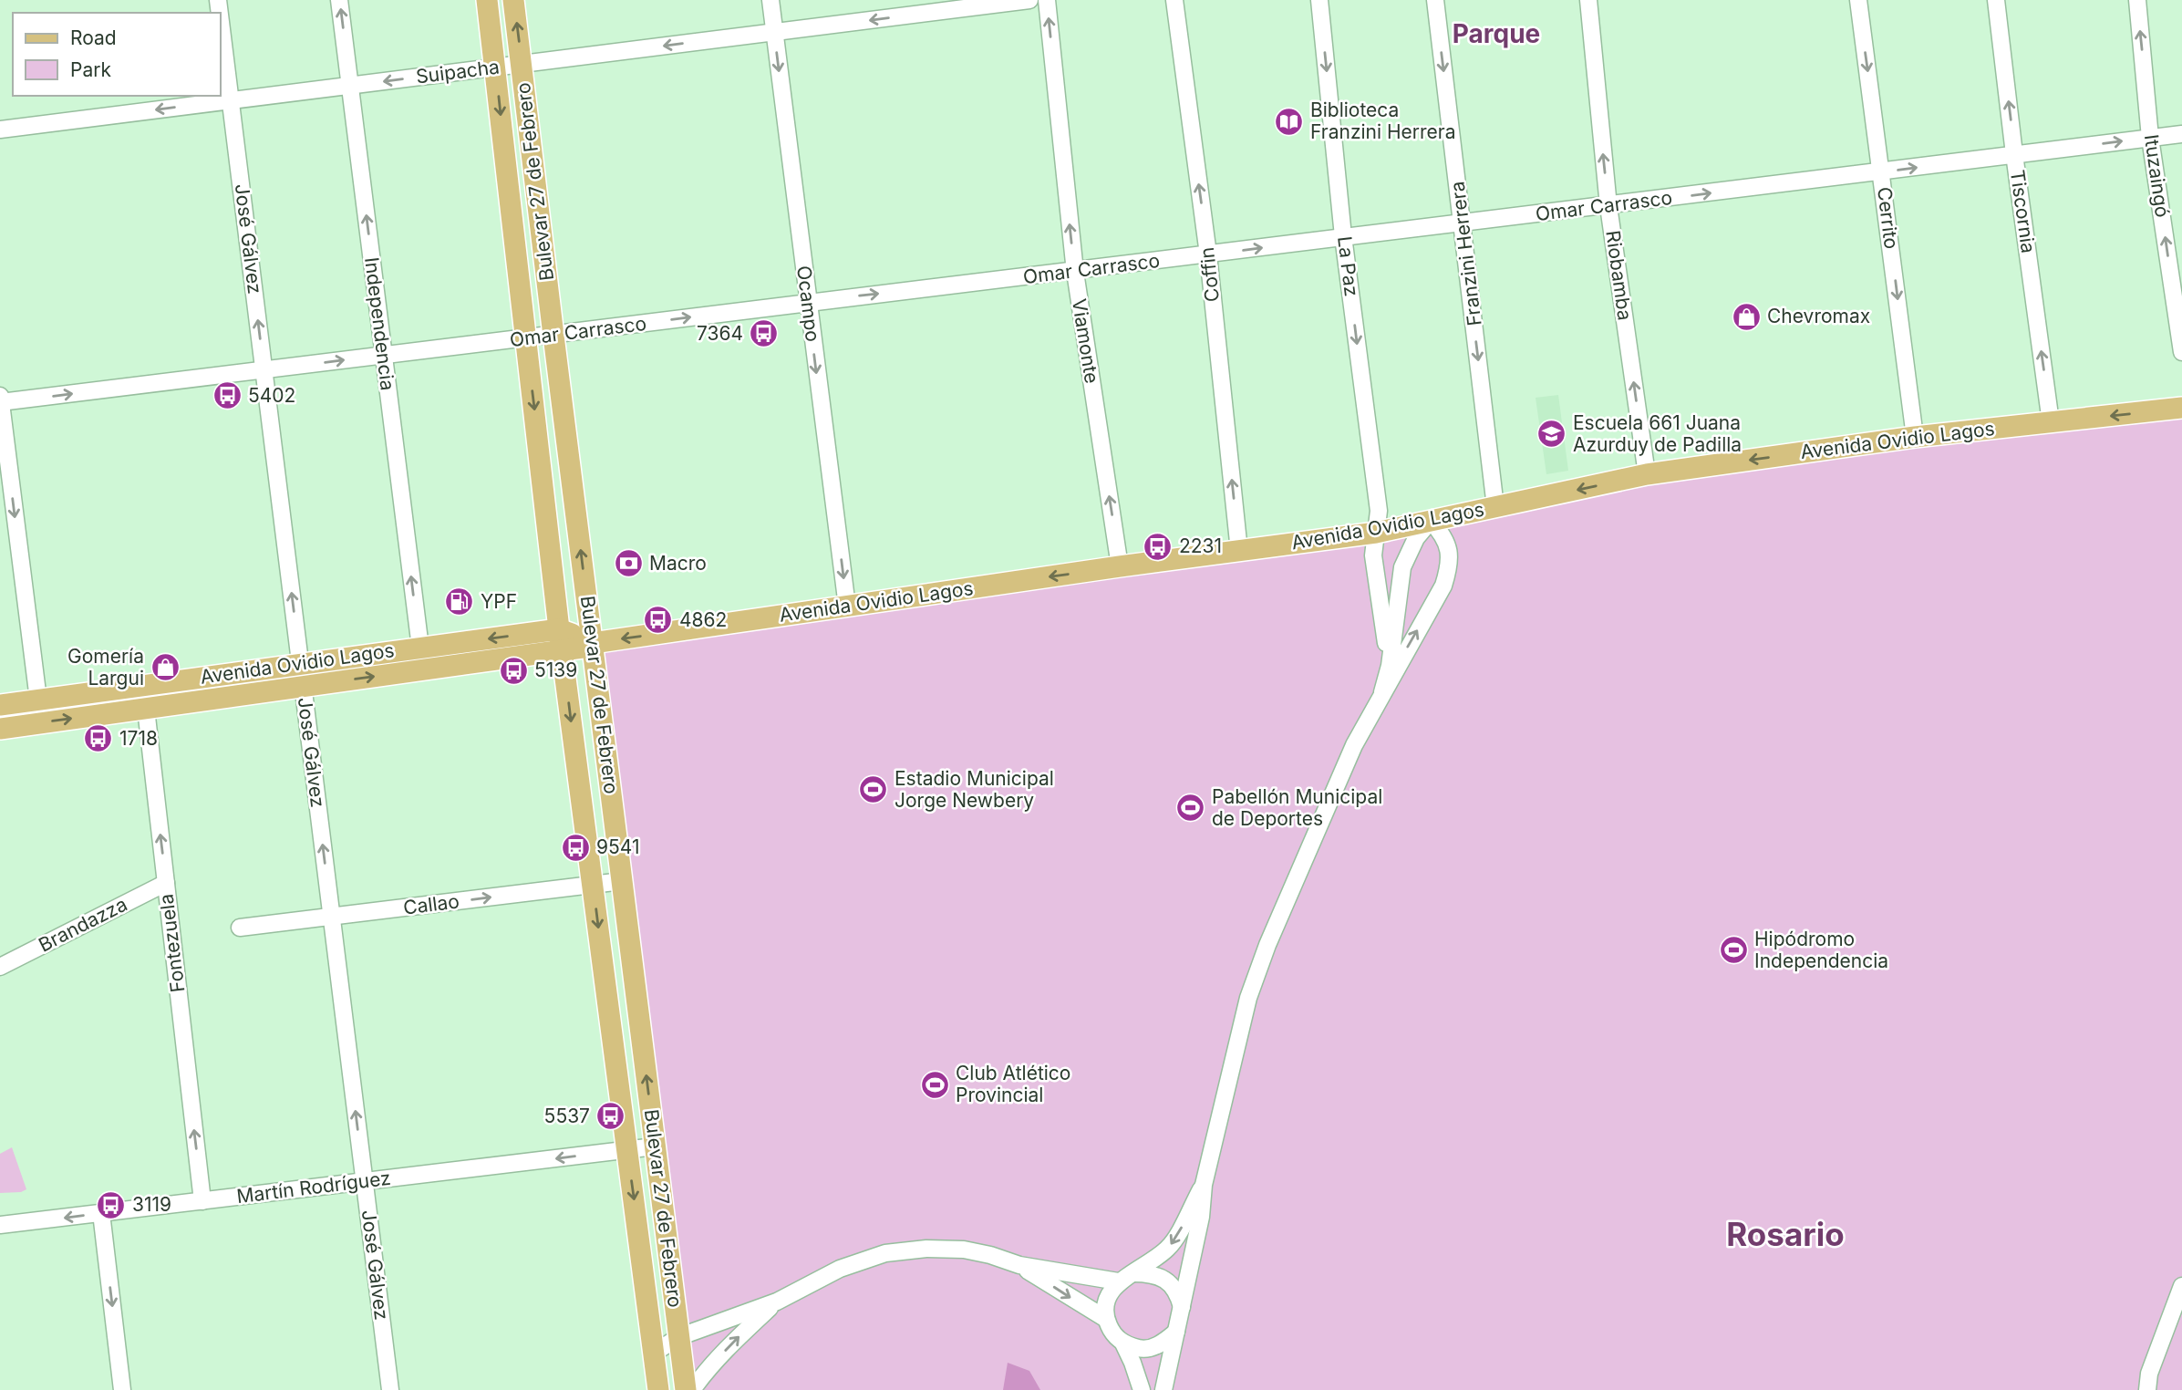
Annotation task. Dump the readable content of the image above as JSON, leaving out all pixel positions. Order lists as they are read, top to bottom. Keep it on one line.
{"streets":{"main road":["Bulevar 27 de Febrero","Avenida Ovidio Lagos"],"street":["Suipacha","Ituzaingó","Omar Carrasco","Tiscornia","Cerrito","José Gálvez","Franzini Herrera","La Paz","Coffin","Riobamba","Ocampo","Independencia","Viamonte","Callao","Brandazza","Fontezuela","Martín Rodríguez"]},"crossings":[["Suipacha","Bulevar 27 de Febrero"],["Suipacha","José Gálvez"],["Suipacha","Ocampo"],["Suipacha","Independencia"],["Ituzaingó","Omar Carrasco"],["Bulevar 27 de Febrero","Omar Carrasco"],["Bulevar 27 de Febrero","Avenida Ovidio Lagos"],["Bulevar 27 de Febrero","Callao"],["Bulevar 27 de Febrero","Martín Rodríguez"],["Omar Carrasco","Tiscornia"],["Omar Carrasco","Cerrito"],["Omar Carrasco","José Gálvez"],["Omar Carrasco","Franzini Herrera"],["Omar Carrasco","La Paz"],["Omar Carrasco","Coffin"],["Omar Carrasco","Riobamba"],["Omar Carrasco","Ocampo"],["Omar Carrasco","Independencia"],["Omar Carrasco","Viamonte"],["Tiscornia","Avenida Ovidio Lagos"],["Cerrito","Avenida Ovidio Lagos"],["José Gálvez","Avenida Ovidio Lagos"],["José Gálvez","Callao"],["José Gálvez","Martín Rodríguez"],["Franzini Herrera","Avenida Ovidio Lagos"],["La Paz","Avenida Ovidio Lagos"],["Coffin","Avenida Ovidio Lagos"],["Riobamba","Avenida Ovidio Lagos"],["Ocampo","Avenida Ovidio Lagos"],["Independencia","Avenida Ovidio Lagos"],["Viamonte","Avenida Ovidio Lagos"],["Avenida Ovidio Lagos","Fontezuela"],["Brandazza","Fontezuela"],["Fontezuela","Martín Rodríguez"]],"one_way":["Suipacha","Ituzaingó","Omar Carrasco","Tiscornia","Cerrito","José Gálvez","Franzini Herrera","La Paz","Coffin","Riobamba","Ocampo","Independencia","Viamonte","Callao","Fontezuela","Martín Rodríguez"],"districts":["Parque","Rosario"],"places":{"library":["Biblioteca Franzini Herrera"],"shop":["Chevromax","Gomería Largui"],"bus stop":["7364","5402","2231","4862","5139","1718","9541","5537","3119"],"school or university":["Escuela 661 Juana Azurduy de Padilla"],"bank":["Macro"],"fuel station":["YPF"],"sports":["Estadio Municipal Jorge Newbery","Pabellón Municipal de Deportes","Hipódromo Independencia","Club Atlético Provincial"]},"legend":["Road","Park"]}
